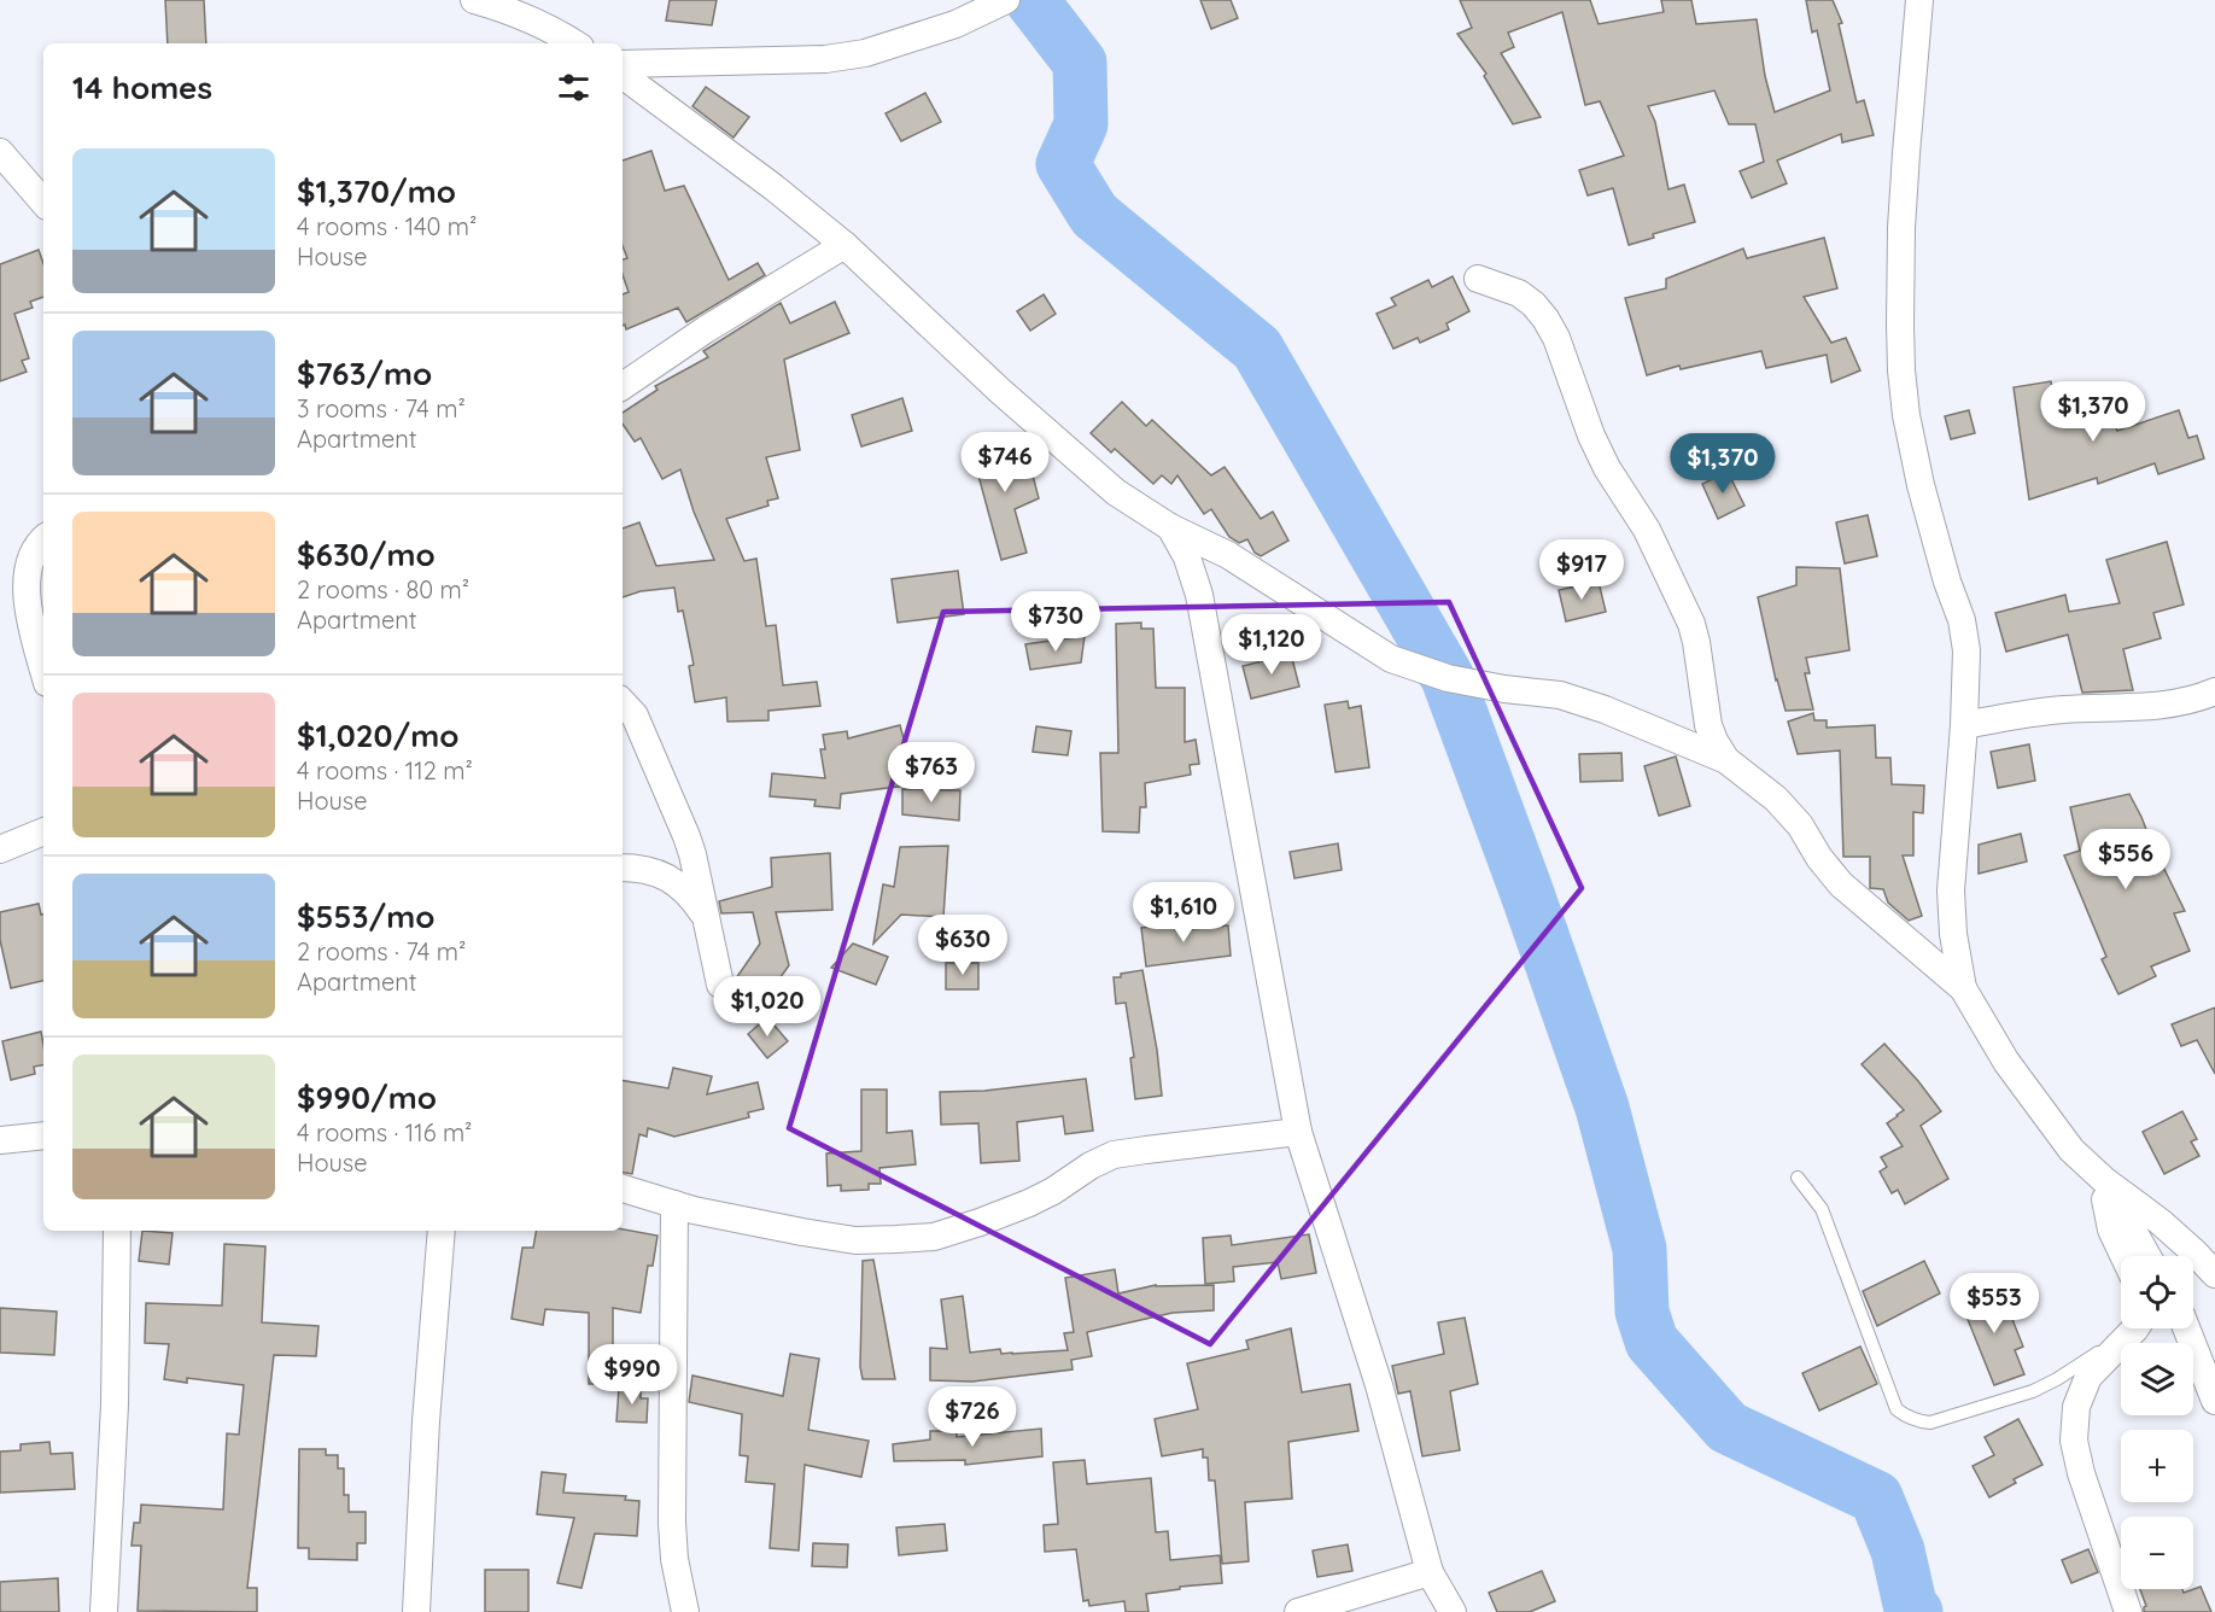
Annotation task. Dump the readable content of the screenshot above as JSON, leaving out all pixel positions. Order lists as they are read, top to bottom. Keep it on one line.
{"page":{"heading":"14 homes","list":[{"name":"$1,370/mo","note":"4 rooms · 140 m² · House"},{"name":"$763/mo","note":"3 rooms · 74 m² · Apartment"},{"name":"$630/mo","note":"2 rooms · 80 m² · Apartment"},{"name":"$1,020/mo","note":"4 rooms · 112 m² · House"},{"name":"$553/mo","note":"2 rooms · 74 m² · Apartment"},{"name":"$990/mo","note":"4 rooms · 116 m² · House"}],"price":["$1,370","$746","$1,370","$917","$730","$1,120","$763","$556","$1,610","$630","$1,020","$553","$990","$726"],"map_buttons":["+","−"]}}
